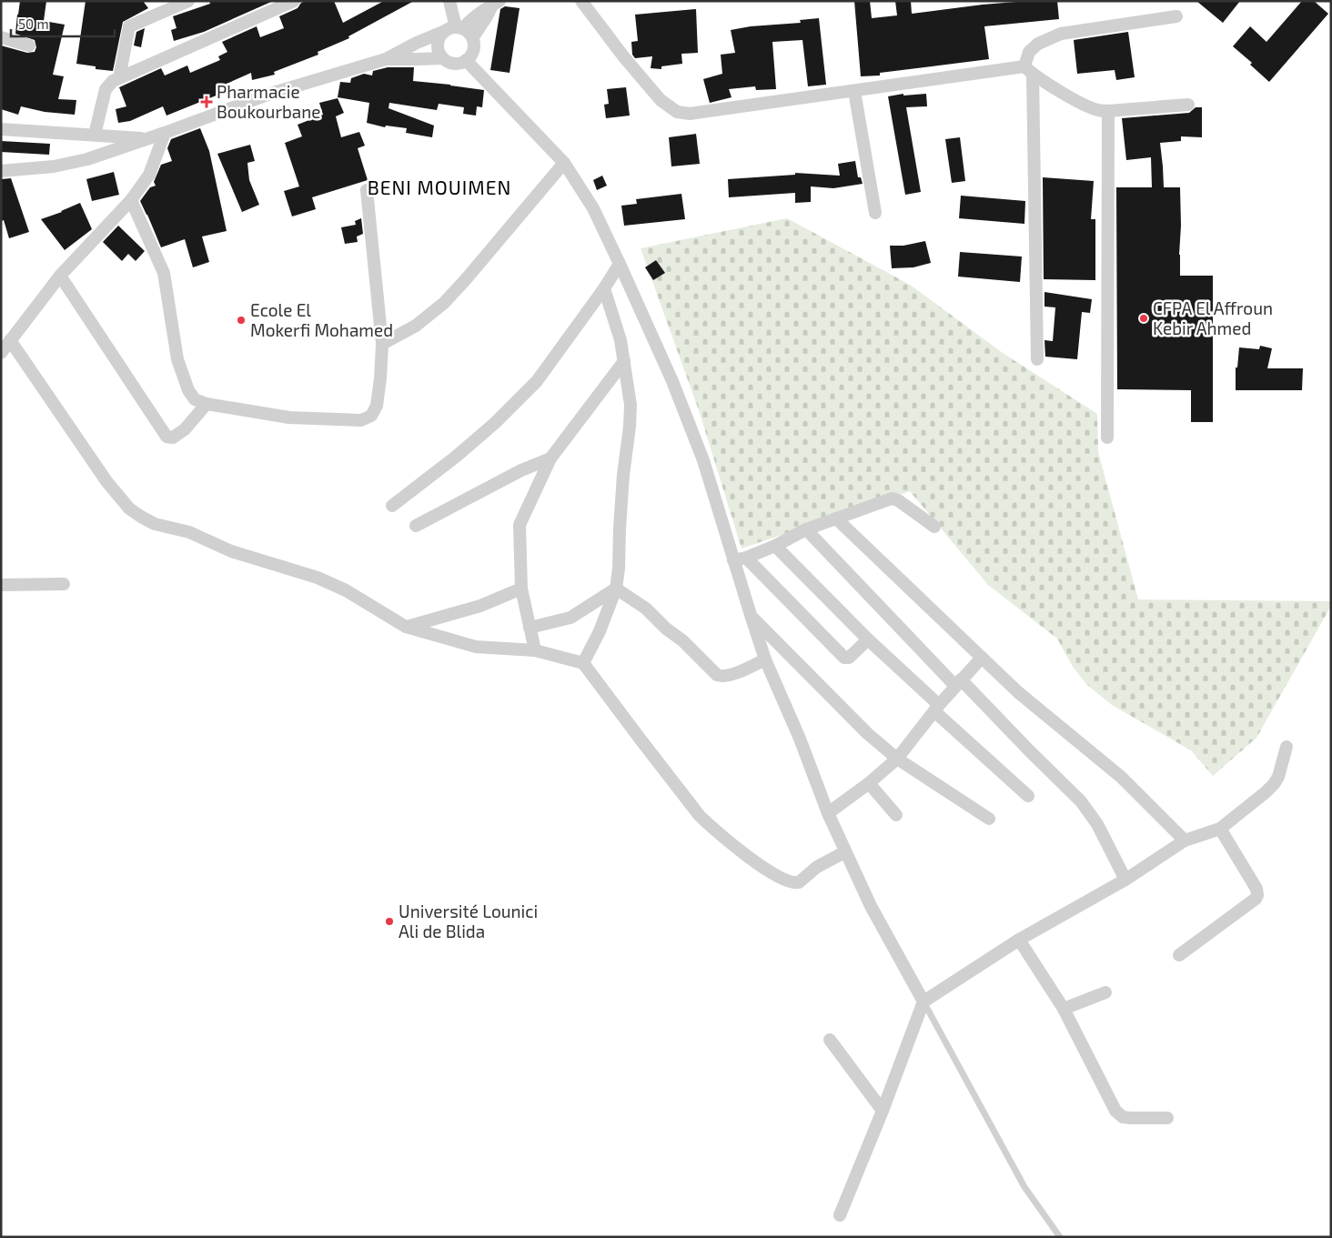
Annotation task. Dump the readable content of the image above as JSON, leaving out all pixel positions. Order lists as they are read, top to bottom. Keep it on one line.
{"districts":["BENI MOUIMEN"],"places":{"health":["Pharmacie Boukourbane"],"other":["CFPA El Affroun Kebir Ahmed","Ecole El Mokerfi Mohamed","Université Lounici Ali de Blida"]},"scale_bar":"50 m"}
